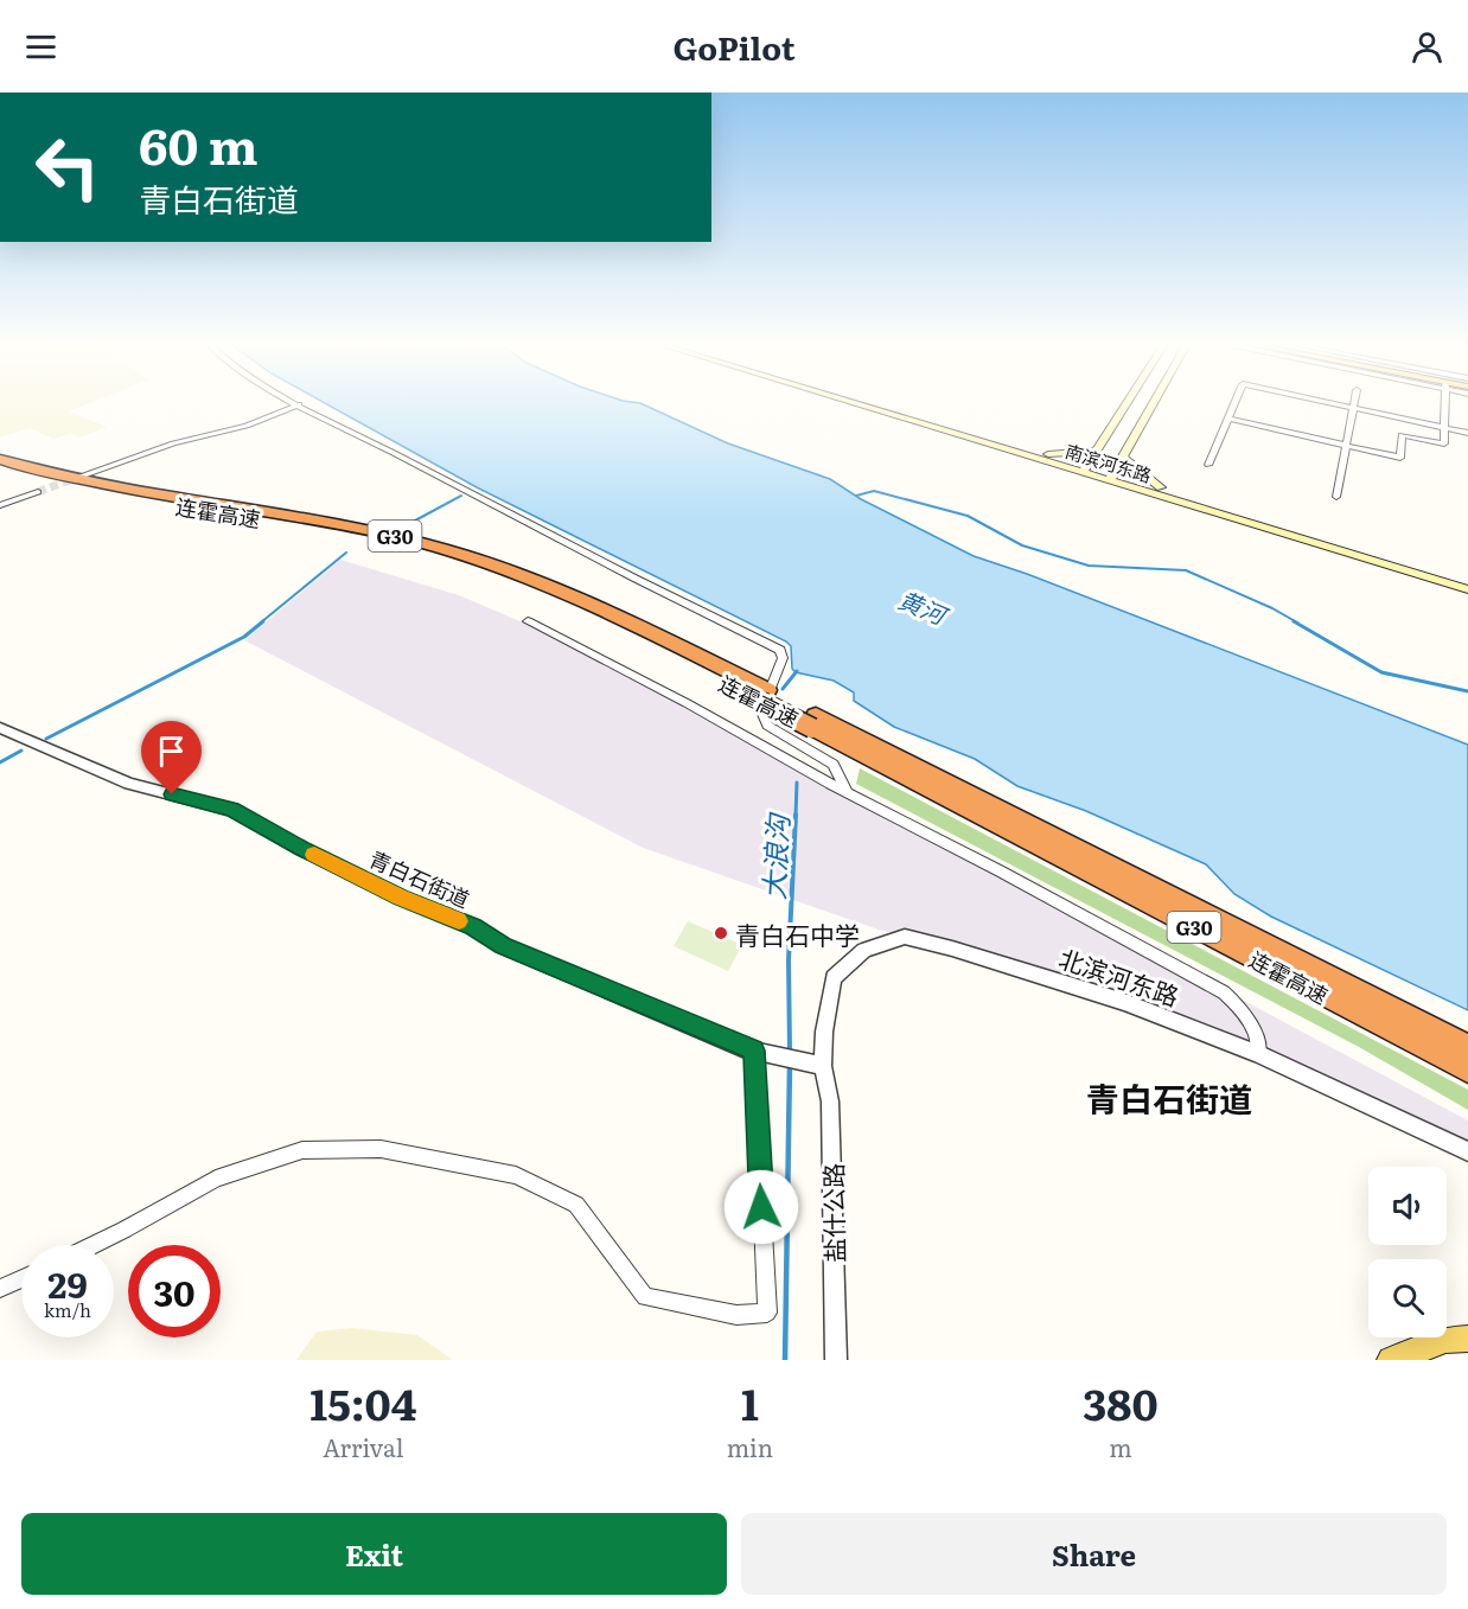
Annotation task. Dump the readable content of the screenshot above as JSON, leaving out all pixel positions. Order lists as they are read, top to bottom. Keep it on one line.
{"streets":{"highway":["连霍高速","G30"],"main road":["南滨河东路"],"street":["青白石街道","北滨河东路","盐什公路"]},"crossings":[["青白石街道","北滨河东路"],["青白石街道","盐什公路"],["北滨河东路","盐什公路"]],"districts":["青白石街道"],"water":["黄河","大浪沟"],"places":["青白石中学"],"page":{"header":"GoPilot","turn":["60 m","青白石街道"],"speed":"29 km/h","limit":"30","eta":["15:04","Arrival","1","min","380","m"],"buttons":["Exit","Share"]}}
